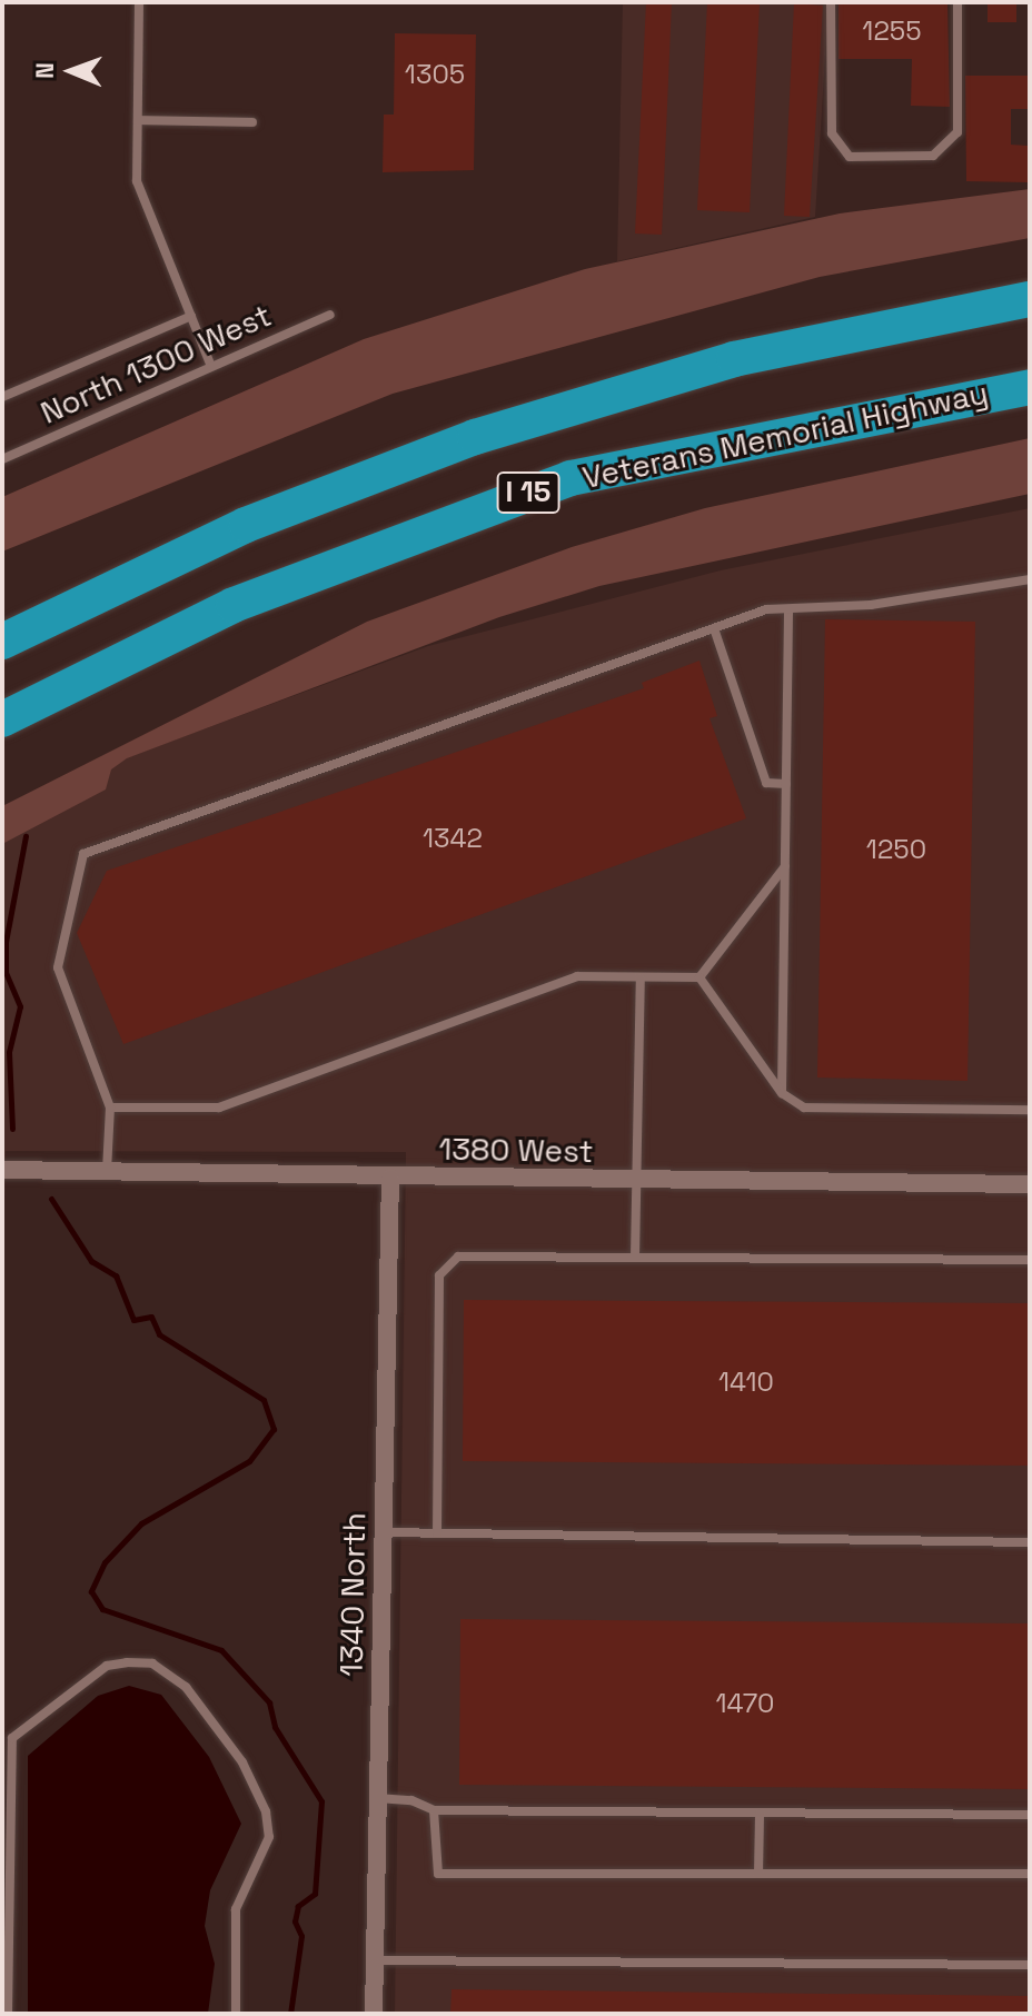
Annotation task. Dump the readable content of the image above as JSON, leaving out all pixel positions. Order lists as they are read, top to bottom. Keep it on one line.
{"streets":{"highway":["Veterans Memorial Highway","I 15"],"street":["1380 West","1340 North"],"lane":["North 1300 West"]},"crossings":[["1380 West","1340 North"]],"house_numbers":["1255","1305","1342","1250","1410","1470"],"north":"left"}
